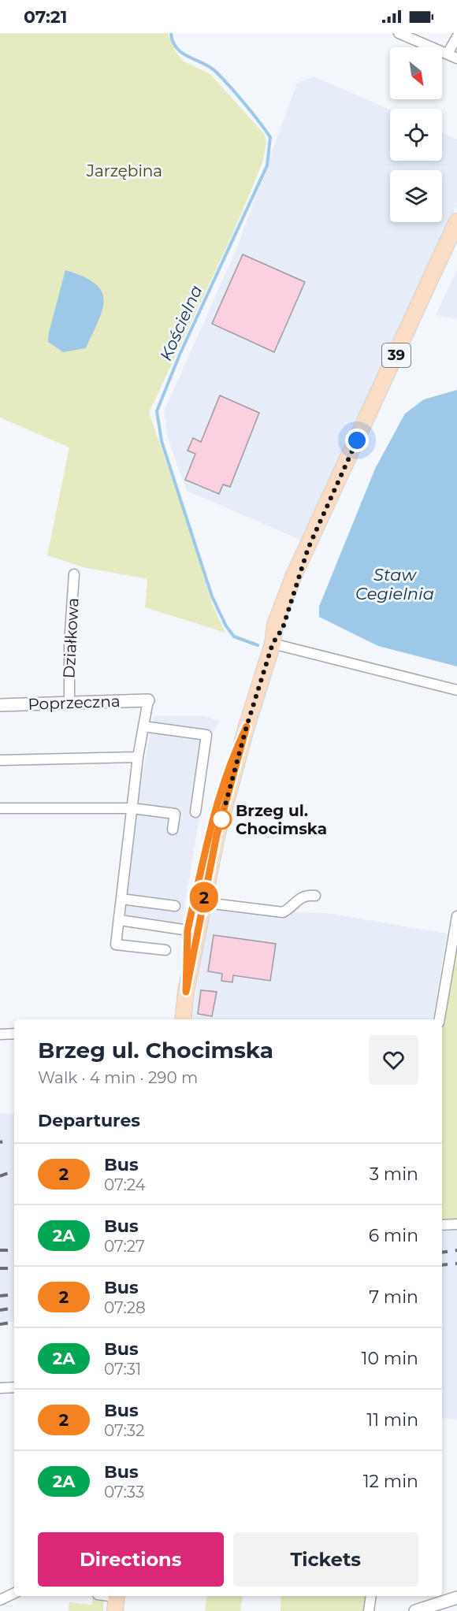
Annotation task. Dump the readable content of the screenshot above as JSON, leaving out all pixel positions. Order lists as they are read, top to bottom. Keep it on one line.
{"streets":{"main road":["39"],"street":["Działkowa","Poprzeczna"]},"crossings":[["Działkowa","Poprzeczna"]],"water":["Kościelna","Staw Cegielnia"],"parks":["Jarzębina"],"places":["Brzeg ul. Chocimska"],"lines":["bus line 2"],"north":"bottom right","page":{"status":"07:21","on_map":"2","heading":[["Brzeg ul. Chocimska","Walk · 4 min · 290 m"],"Departures"],"list":[{"mark":"2","name":"Bus","note":"07:24","value":"3 min"},{"mark":"2A","name":"Bus","note":"07:27","value":"6 min"},{"mark":"2","name":"Bus","note":"07:28","value":"7 min"},{"mark":"2A","name":"Bus","note":"07:31","value":"10 min"},{"mark":"2","name":"Bus","note":"07:32","value":"11 min"},{"mark":"2A","name":"Bus","note":"07:33","value":"12 min"}],"buttons":["Directions","Tickets"]}}
